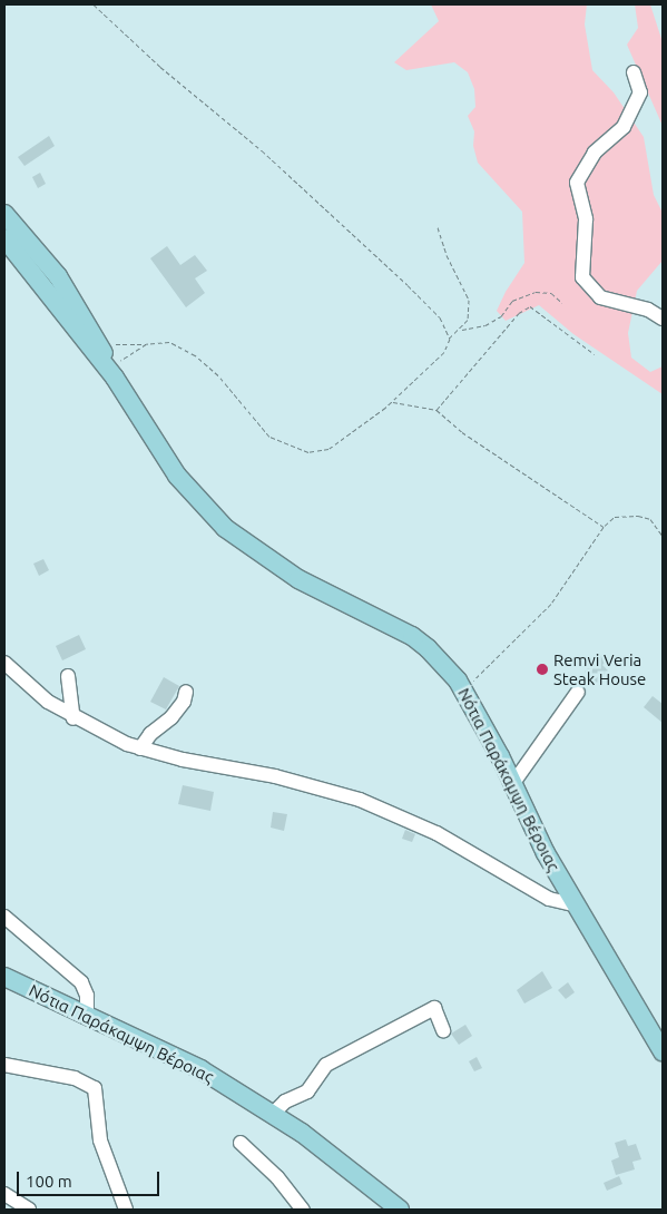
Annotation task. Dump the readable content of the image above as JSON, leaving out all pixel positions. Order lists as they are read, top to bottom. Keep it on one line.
{"streets":{"main road":["Νότια Παράκαμψη Βέροιας"]},"places":["Remvi Veria Steak House"],"scale_bar":"100 m"}
